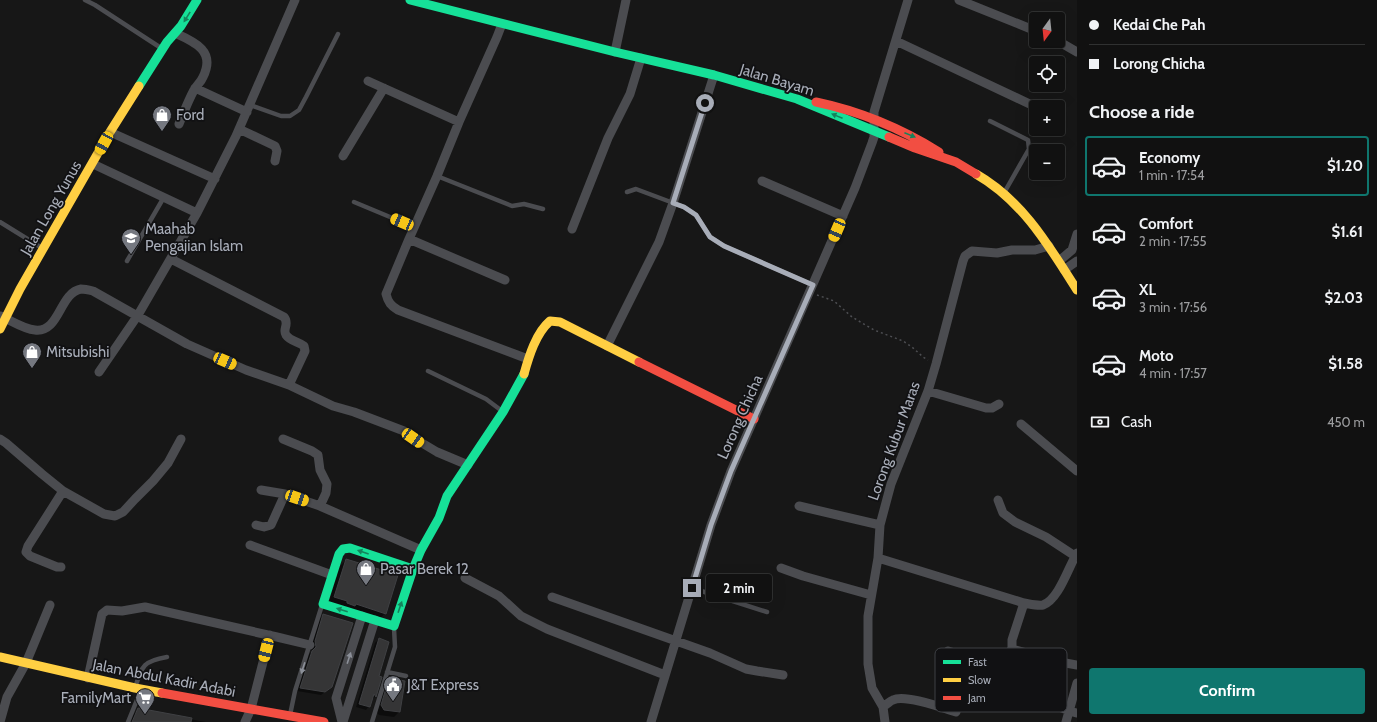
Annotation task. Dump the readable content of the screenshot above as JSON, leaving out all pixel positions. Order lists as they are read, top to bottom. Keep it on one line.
{"streets":{"main road":["Jalan Bayam","Jalan Long Yunus","Jalan Abdul Kadir Adabi"],"street":["Lorong Chicha","Lorong Kubur Maras"]},"crossings":[["Jalan Bayam","Lorong Chicha"],["Jalan Bayam","Lorong Kubur Maras"]],"places":{"shop":["Ford","Mitsubishi","Pasar Berek 12"],"school or university":["Maahab Pengajian Islam"],"public building":["J&T Express"],"supermarket":["FamilyMart"]},"legend":["Fast","Slow","Jam"],"north":"bottom","page":{"banner":["Kedai Che Pah","Lorong Chicha"],"map_buttons":["+","−"],"heading":"Choose a ride","list":[{"name":"Economy","note":"1 min · 17:54","value":"$1.20"},{"name":"Comfort","note":"2 min · 17:55","value":"$1.61"},{"name":"XL","note":"3 min · 17:56","value":"$2.03"},{"name":"Moto","note":"4 min · 17:57","value":"$1.58"}],"pay":["Cash","450 m"],"bubble":"2 min","buttons":"Confirm"}}
